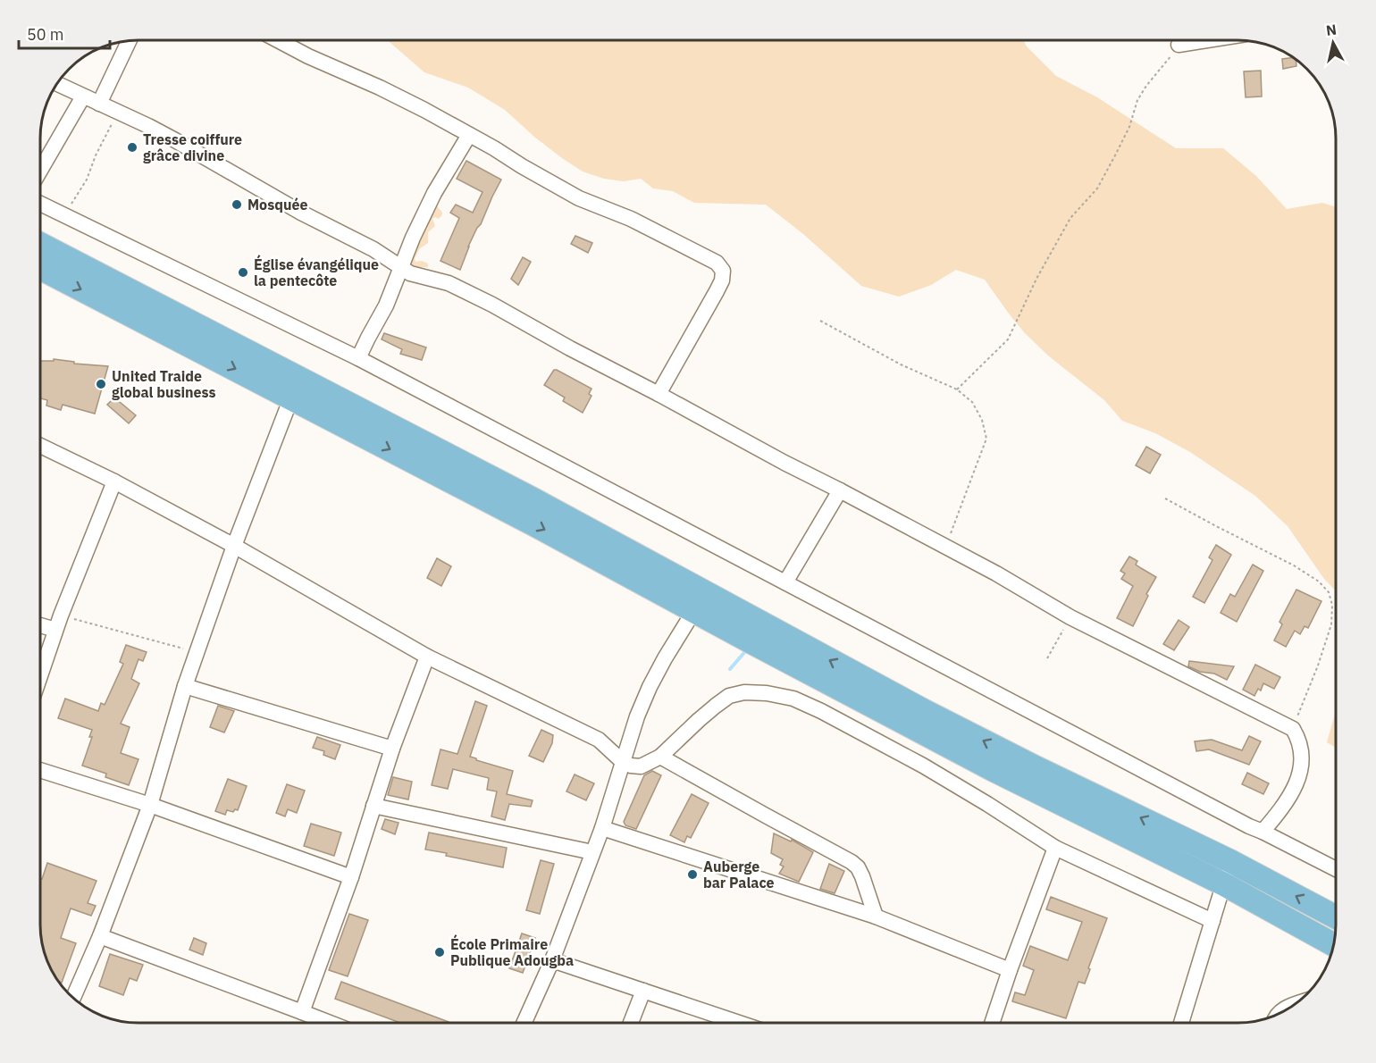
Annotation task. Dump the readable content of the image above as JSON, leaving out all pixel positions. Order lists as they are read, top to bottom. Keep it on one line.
{"places":["Tresse coiffure grâce divine","Mosquée","Église évangélique la pentecôte","United Traide global business","Auberge bar Palace","École Primaire Publique Adougba"],"scale_bar":"50 m","north":"top"}
